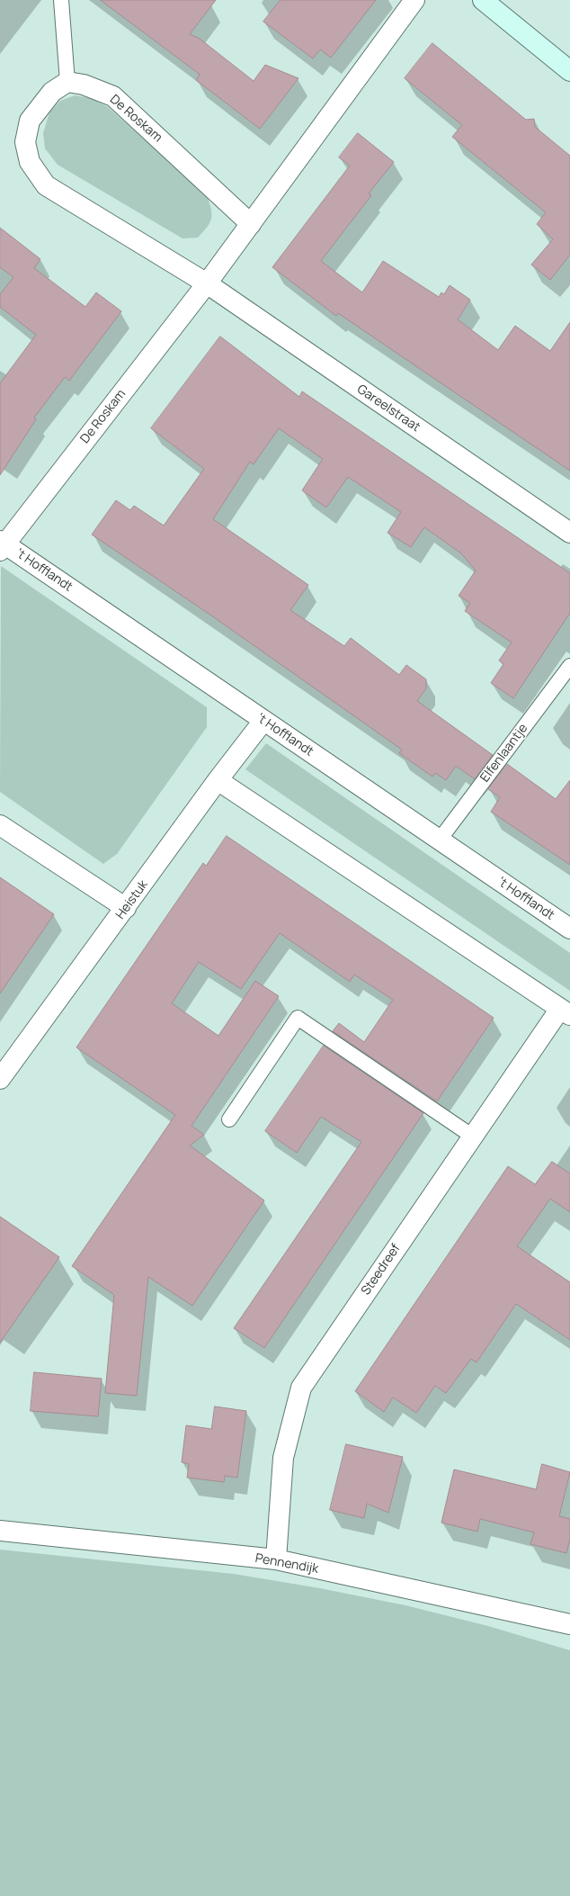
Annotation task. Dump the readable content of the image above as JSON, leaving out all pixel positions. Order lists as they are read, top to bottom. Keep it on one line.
{"streets":{"street":["De Roskam","Gareelstraat","'t Hofflandt","Heistuk","Steedreef","Pennendijk"],"lane":["Elfenlaantje"]},"crossings":[["De Roskam","Gareelstraat"],["De Roskam","'t Hofflandt"],["'t Hofflandt","Elfenlaantje"],["'t Hofflandt","Heistuk"],["Steedreef","Pennendijk"]]}
